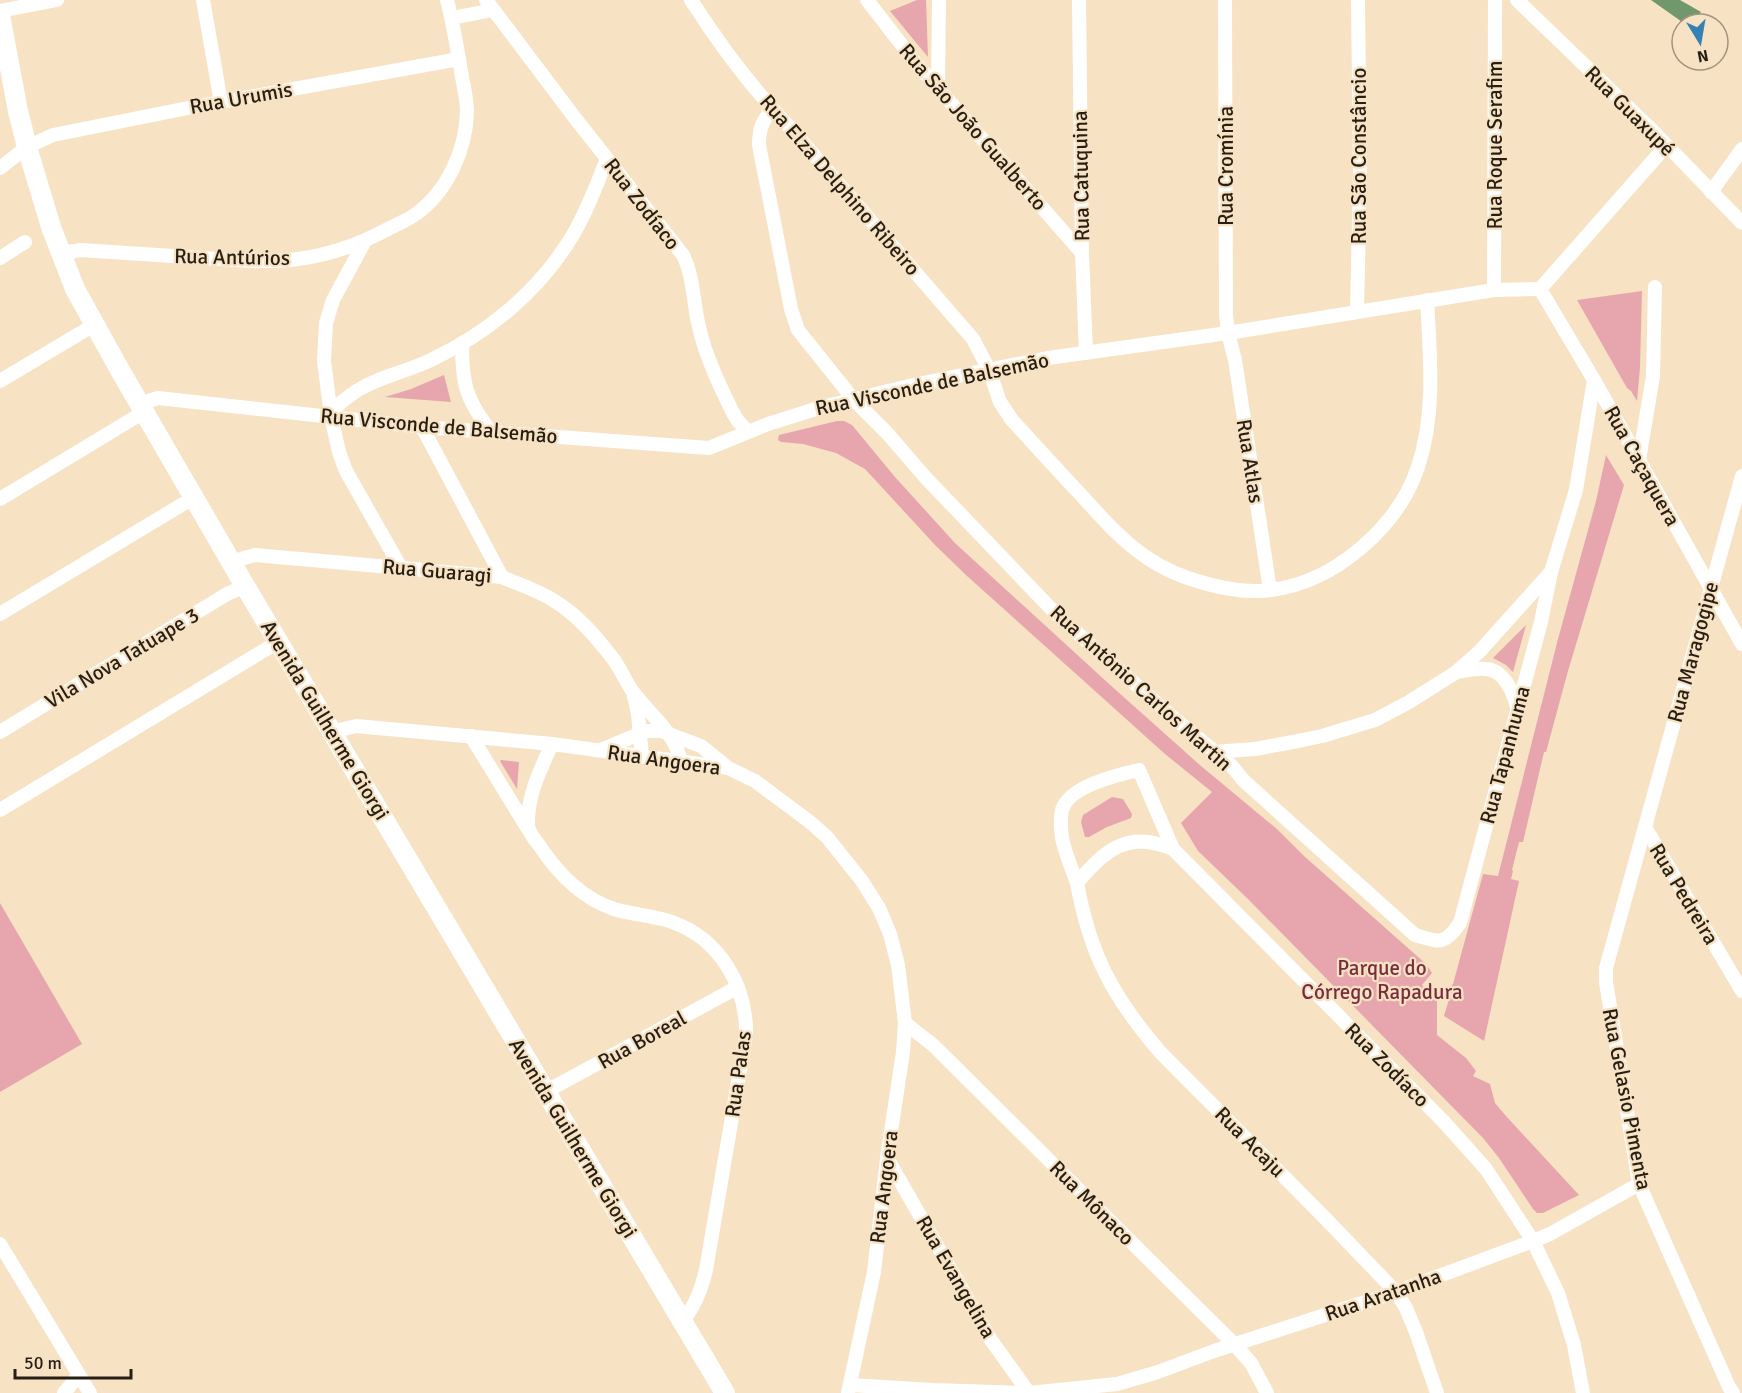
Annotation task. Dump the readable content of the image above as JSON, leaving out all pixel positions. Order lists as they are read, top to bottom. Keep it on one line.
{"streets":{"street":["Rua Urumis","Rua Guaxupé","Rua São João Gualberto","Rua Roque Serafim","Rua São Constâncio","Rua Cromínia","Rua Catuquina","Rua Elza Delphino Ribeiro","Rua Zodíaco","Rua Antúrios","Rua Visconde de Balsemão","Rua Atlas","Rua Caçaquera","Rua Guaragi","Rua Maragogipe","Vila Nova Tatuape 3","Rua Antônio Carlos Martin","Avenida Guilherme Giorgi","Rua Tapanhuma","Rua Angoera","Rua Pedreira","Rua Boreal","Rua Palas","Rua Gelasio Pimenta","Rua Acaju","Rua Mônaco","Rua Evangelina","Rua Aratanha"]},"crossings":[["Rua Urumis","Rua Antúrios"],["Rua Urumis","Avenida Guilherme Giorgi"],["Rua São João Gualberto","Rua Catuquina"],["Rua Roque Serafim","Rua Visconde de Balsemão"],["Rua São Constâncio","Rua Visconde de Balsemão"],["Rua Cromínia","Rua Visconde de Balsemão"],["Rua Cromínia","Rua Atlas"],["Rua Catuquina","Rua Visconde de Balsemão"],["Rua Elza Delphino Ribeiro","Rua Visconde de Balsemão"],["Rua Elza Delphino Ribeiro","Rua Atlas"],["Rua Elza Delphino Ribeiro","Rua Antônio Carlos Martin"],["Rua Zodíaco","Rua Visconde de Balsemão"],["Rua Zodíaco","Rua Acaju"],["Rua Zodíaco","Rua Aratanha"],["Rua Antúrios","Avenida Guilherme Giorgi"],["Rua Visconde de Balsemão","Rua Atlas"],["Rua Visconde de Balsemão","Rua Caçaquera"],["Rua Visconde de Balsemão","Rua Antônio Carlos Martin"],["Rua Visconde de Balsemão","Avenida Guilherme Giorgi"],["Rua Caçaquera","Rua Maragogipe"],["Rua Caçaquera","Rua Tapanhuma"],["Rua Guaragi","Avenida Guilherme Giorgi"],["Rua Guaragi","Rua Angoera"],["Rua Maragogipe","Rua Pedreira"],["Rua Maragogipe","Rua Gelasio Pimenta"],["Vila Nova Tatuape 3","Avenida Guilherme Giorgi"],["Rua Antônio Carlos Martin","Rua Tapanhuma"],["Avenida Guilherme Giorgi","Rua Angoera"],["Avenida Guilherme Giorgi","Rua Boreal"],["Avenida Guilherme Giorgi","Rua Palas"],["Rua Angoera","Rua Palas"],["Rua Angoera","Rua Mônaco"],["Rua Angoera","Rua Evangelina"],["Rua Angoera","Rua Aratanha"],["Rua Pedreira","Rua Gelasio Pimenta"],["Rua Boreal","Rua Palas"],["Rua Gelasio Pimenta","Rua Aratanha"],["Rua Acaju","Rua Aratanha"],["Rua Mônaco","Rua Aratanha"],["Rua Evangelina","Rua Aratanha"]],"parks":["Parque do Córrego Rapadura"],"scale_bar":"50 m","north":"bottom"}
